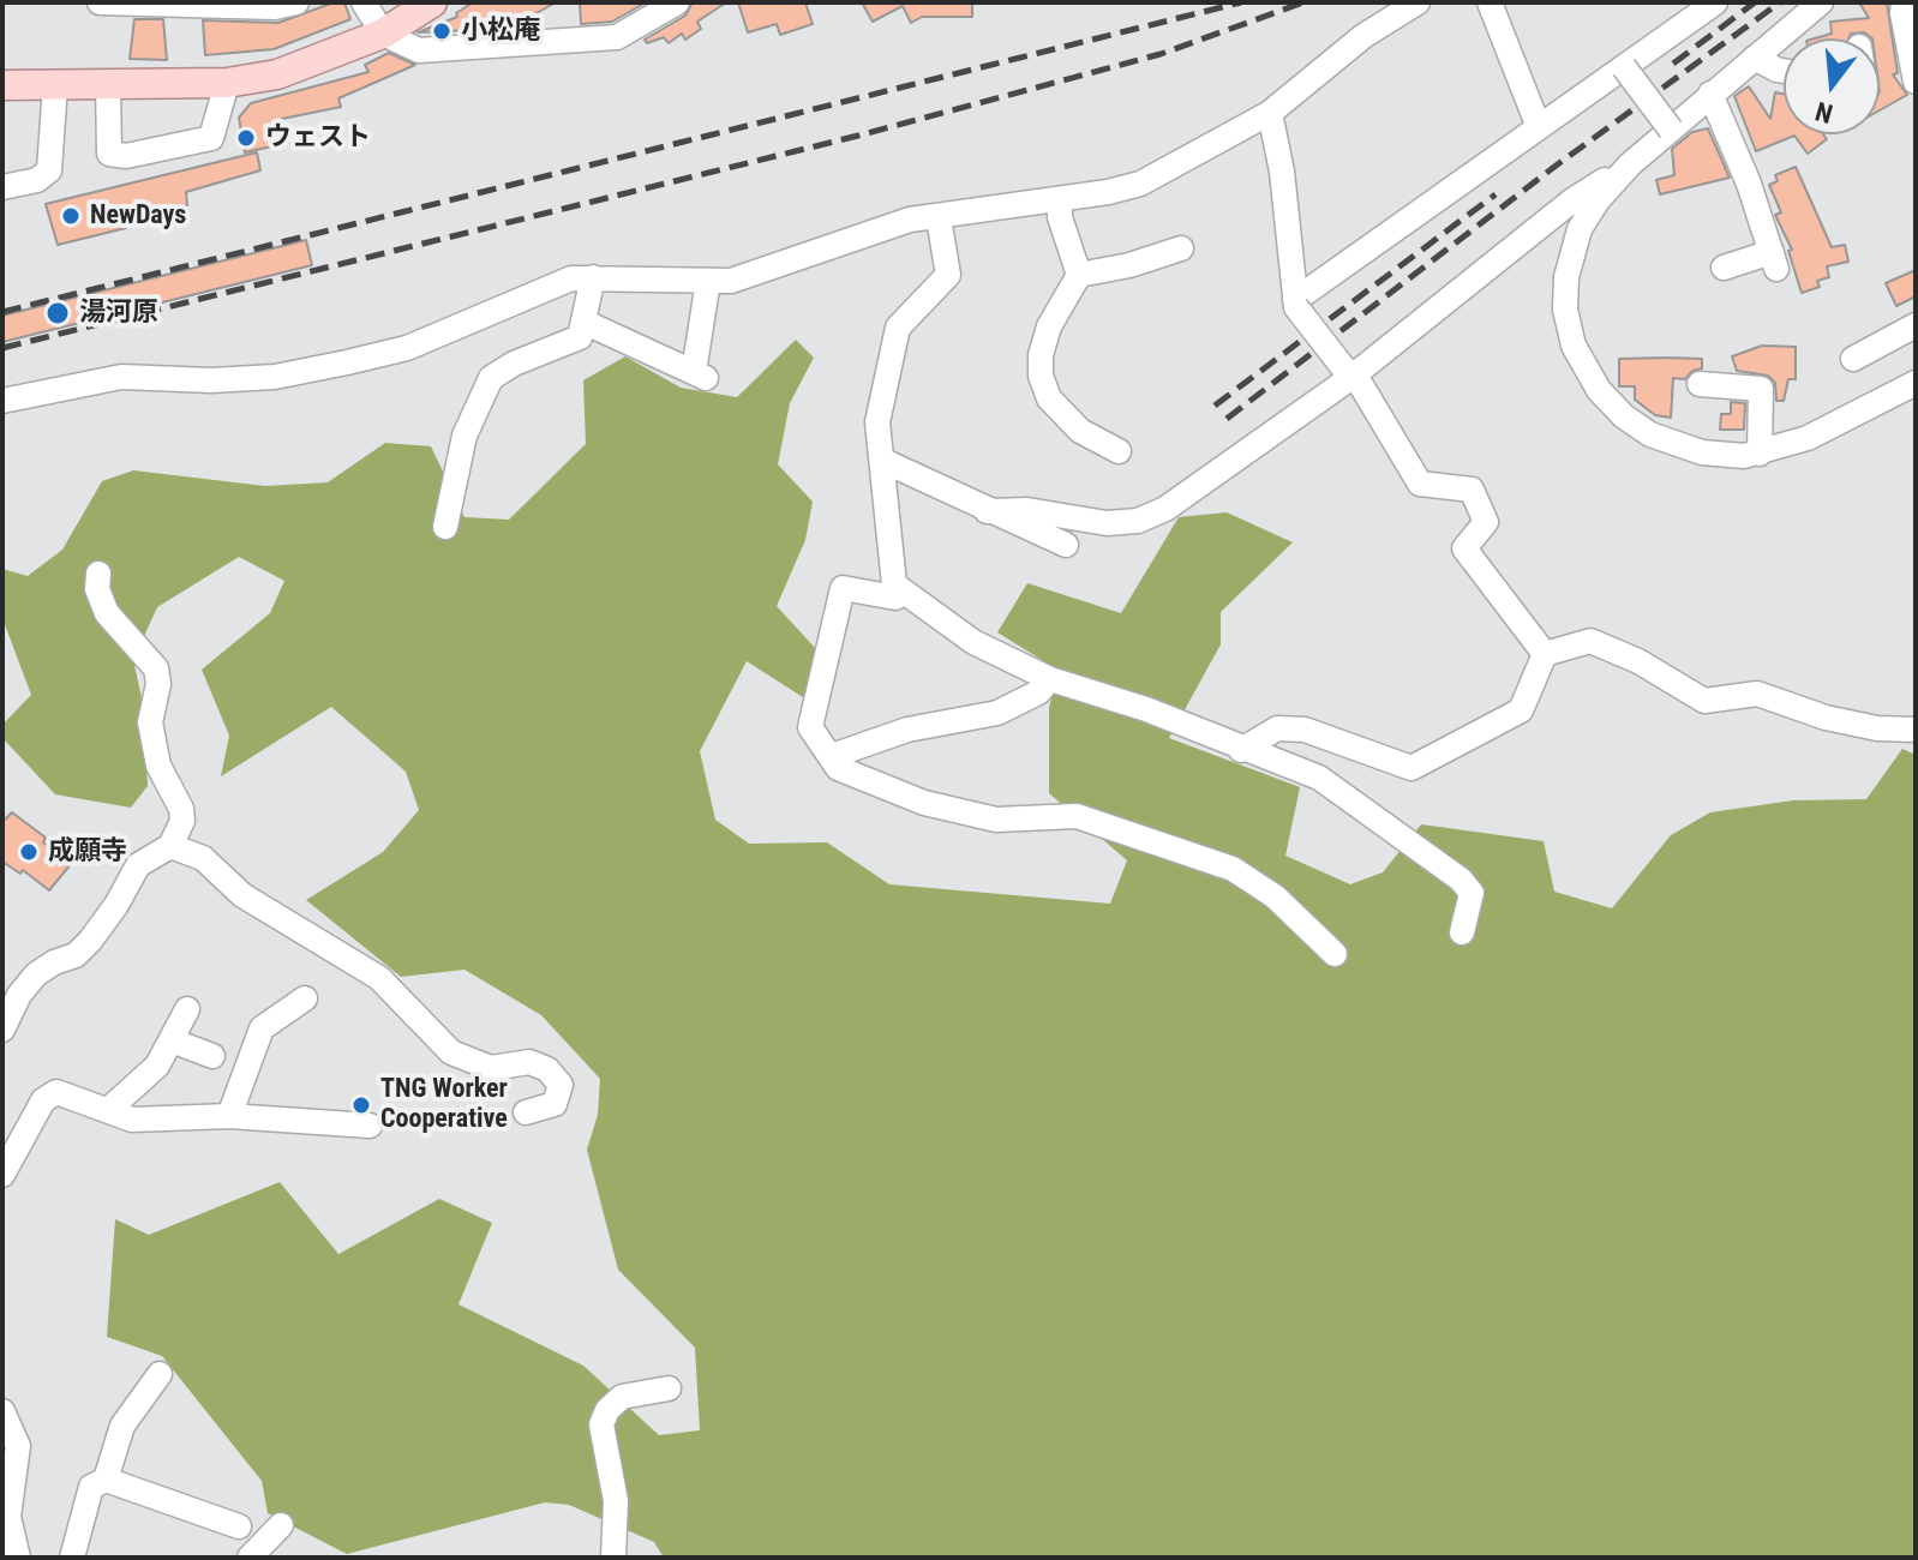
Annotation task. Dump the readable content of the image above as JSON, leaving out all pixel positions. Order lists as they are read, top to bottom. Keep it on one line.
{"places":["小松庵","ウェスト","NewDays","湯河原","成願寺","TNG Worker Cooperative"],"north":"bottom"}
